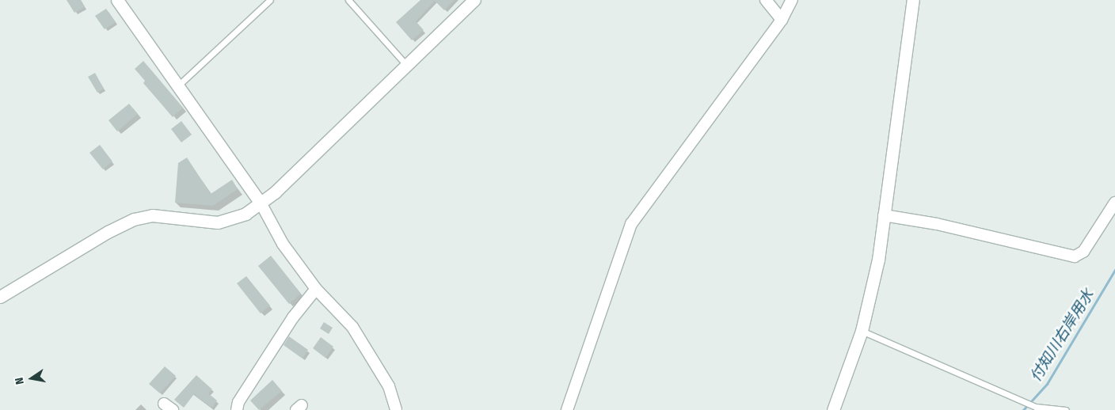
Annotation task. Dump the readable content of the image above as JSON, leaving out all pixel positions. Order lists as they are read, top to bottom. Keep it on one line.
{"water":["付知川右岸用水"],"north":"left"}
